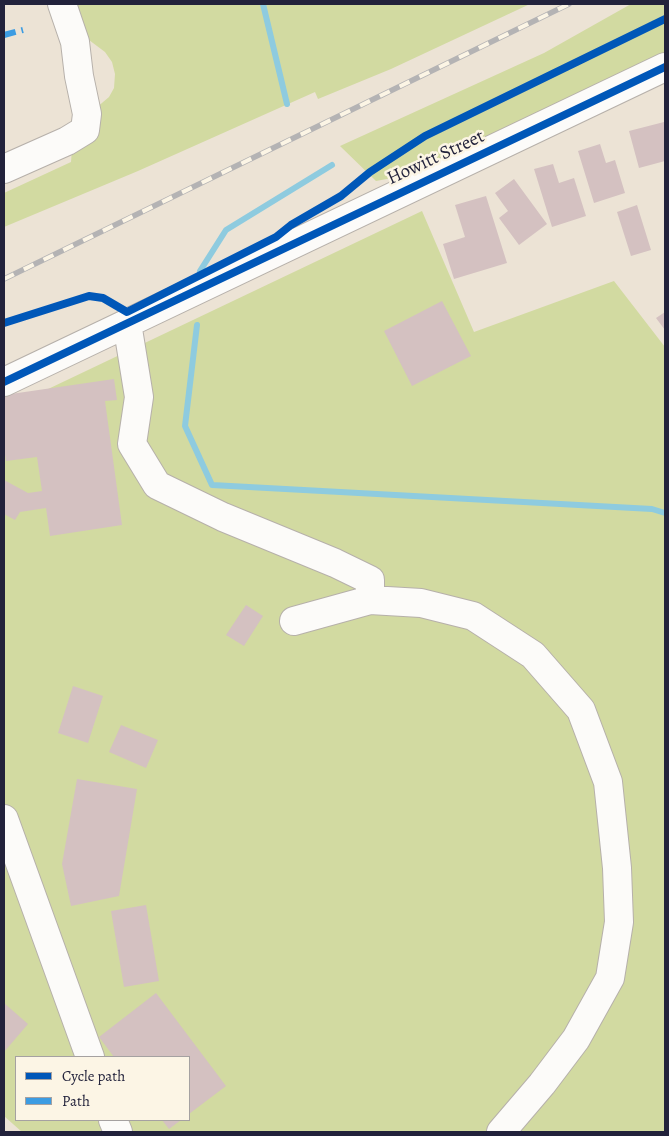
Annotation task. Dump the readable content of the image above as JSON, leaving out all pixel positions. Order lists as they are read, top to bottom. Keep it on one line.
{"streets":{"street":["Howitt Street"]},"legend":["Cycle path","Path"]}
